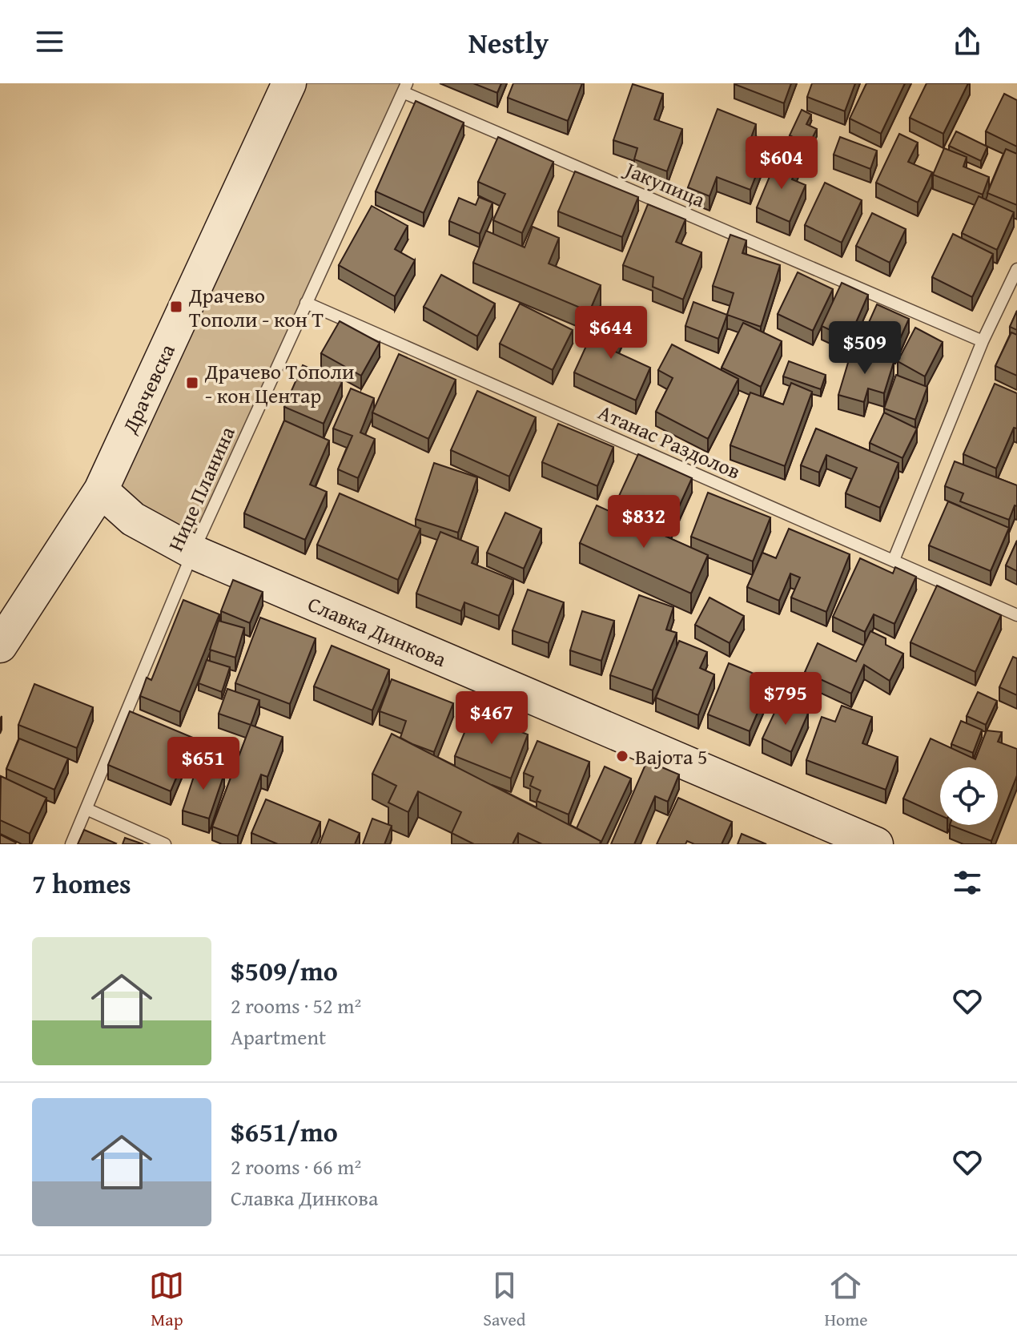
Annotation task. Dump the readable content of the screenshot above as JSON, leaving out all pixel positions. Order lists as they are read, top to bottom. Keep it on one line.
{"streets":{"street":["Драчевска","Славка Динкова"],"lane":["Јакупица","Атанас Раздолов","Ниџе Планина"]},"crossings":[["Јакупица","Ниџе Планина"],["Драчевска","Славка Динкова"],["Атанас Раздолов","Ниџе Планина"],["Ниџе Планина","Славка Динкова"]],"places":{"transit":["Драчево Тополи - кон Т","Драчево Тополи - кон Центар"],"other":["Вајота 5"]},"page":{"header":"Nestly","price":["$604","$644","$509","$832","$795","$467","$651"],"heading":"7 homes","list":[{"name":"$509/mo","note":"2 rooms · 52 m² · Apartment"},{"name":"$651/mo","note":"2 rooms · 66 m² · Славка Динкова"}],"tabs":["Map","Saved","Home"]}}
